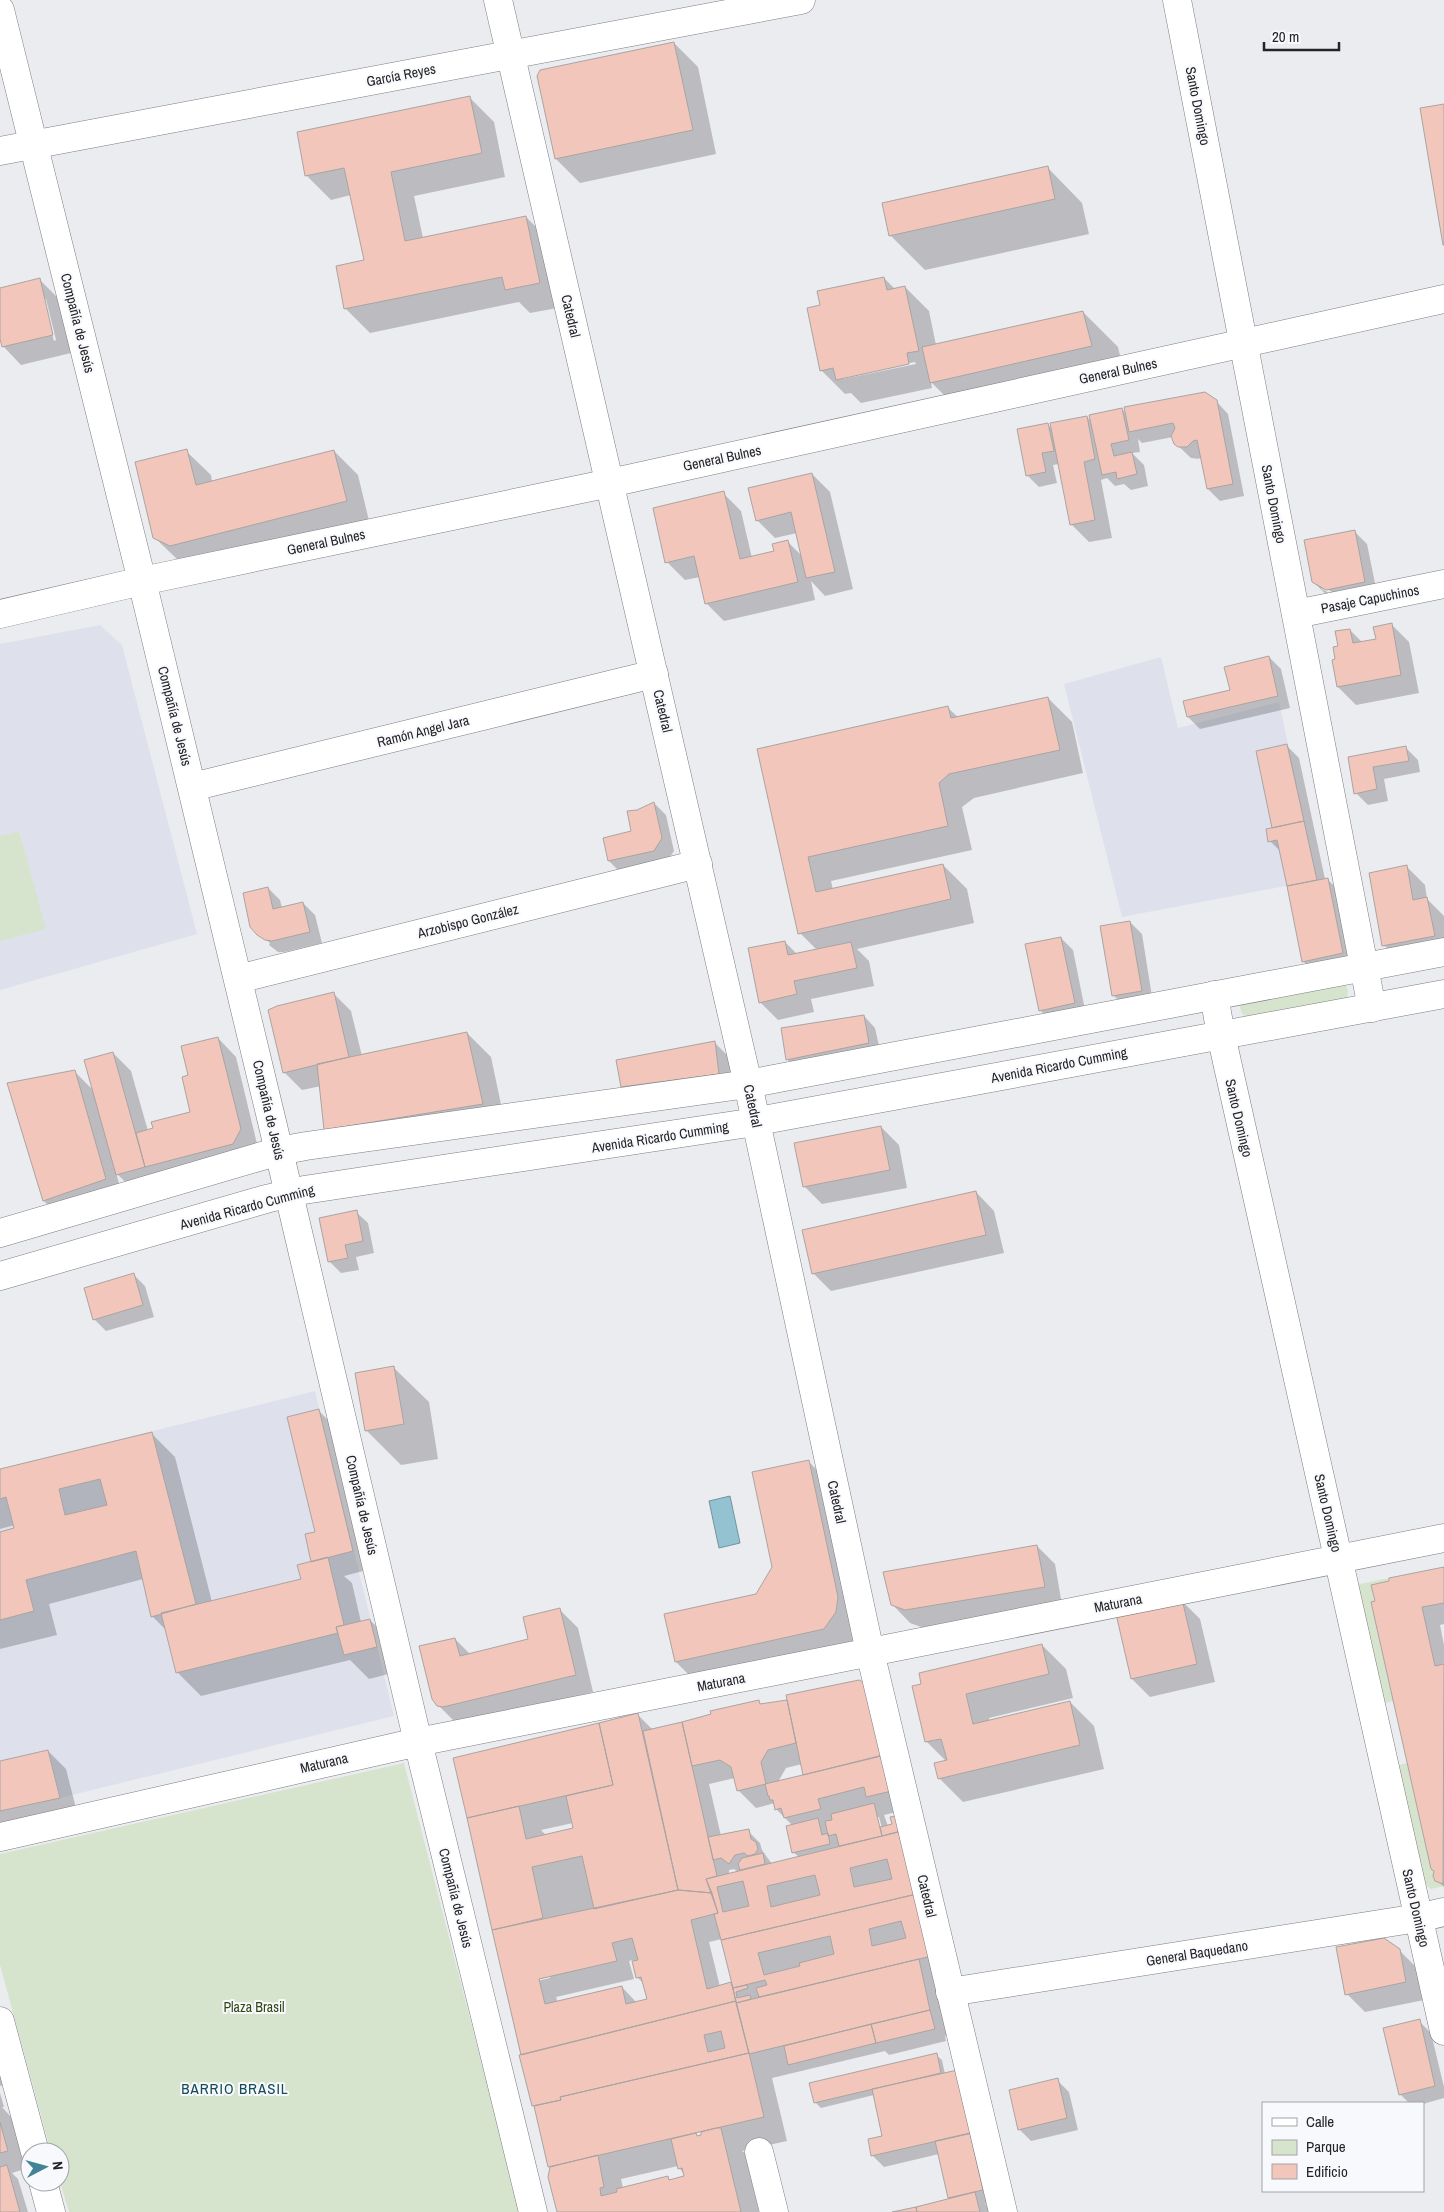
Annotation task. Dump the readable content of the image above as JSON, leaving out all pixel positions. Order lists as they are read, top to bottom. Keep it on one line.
{"streets":{"street":["García Reyes","Santo Domingo","Catedral","Compañía de Jesús","General Bulnes","Pasaje Capuchinos","Ramón Angel Jara","Arzobispo González","Avenida Ricardo Cumming","Maturana","General Baquedano"]},"crossings":[["García Reyes","Catedral"],["García Reyes","Compañía de Jesús"],["Santo Domingo","General Bulnes"],["Santo Domingo","Pasaje Capuchinos"],["Santo Domingo","Avenida Ricardo Cumming"],["Santo Domingo","Maturana"],["Santo Domingo","General Baquedano"],["Catedral","General Bulnes"],["Catedral","Ramón Angel Jara"],["Catedral","Arzobispo González"],["Catedral","Avenida Ricardo Cumming"],["Catedral","Maturana"],["Catedral","General Baquedano"],["Compañía de Jesús","General Bulnes"],["Compañía de Jesús","Ramón Angel Jara"],["Compañía de Jesús","Arzobispo González"],["Compañía de Jesús","Avenida Ricardo Cumming"],["Compañía de Jesús","Maturana"]],"districts":["BARRIO BRASIL"],"parks":["Plaza Brasil"],"legend":["Calle","Parque","Edificio"],"scale_bar":"20 m","north":"right"}
